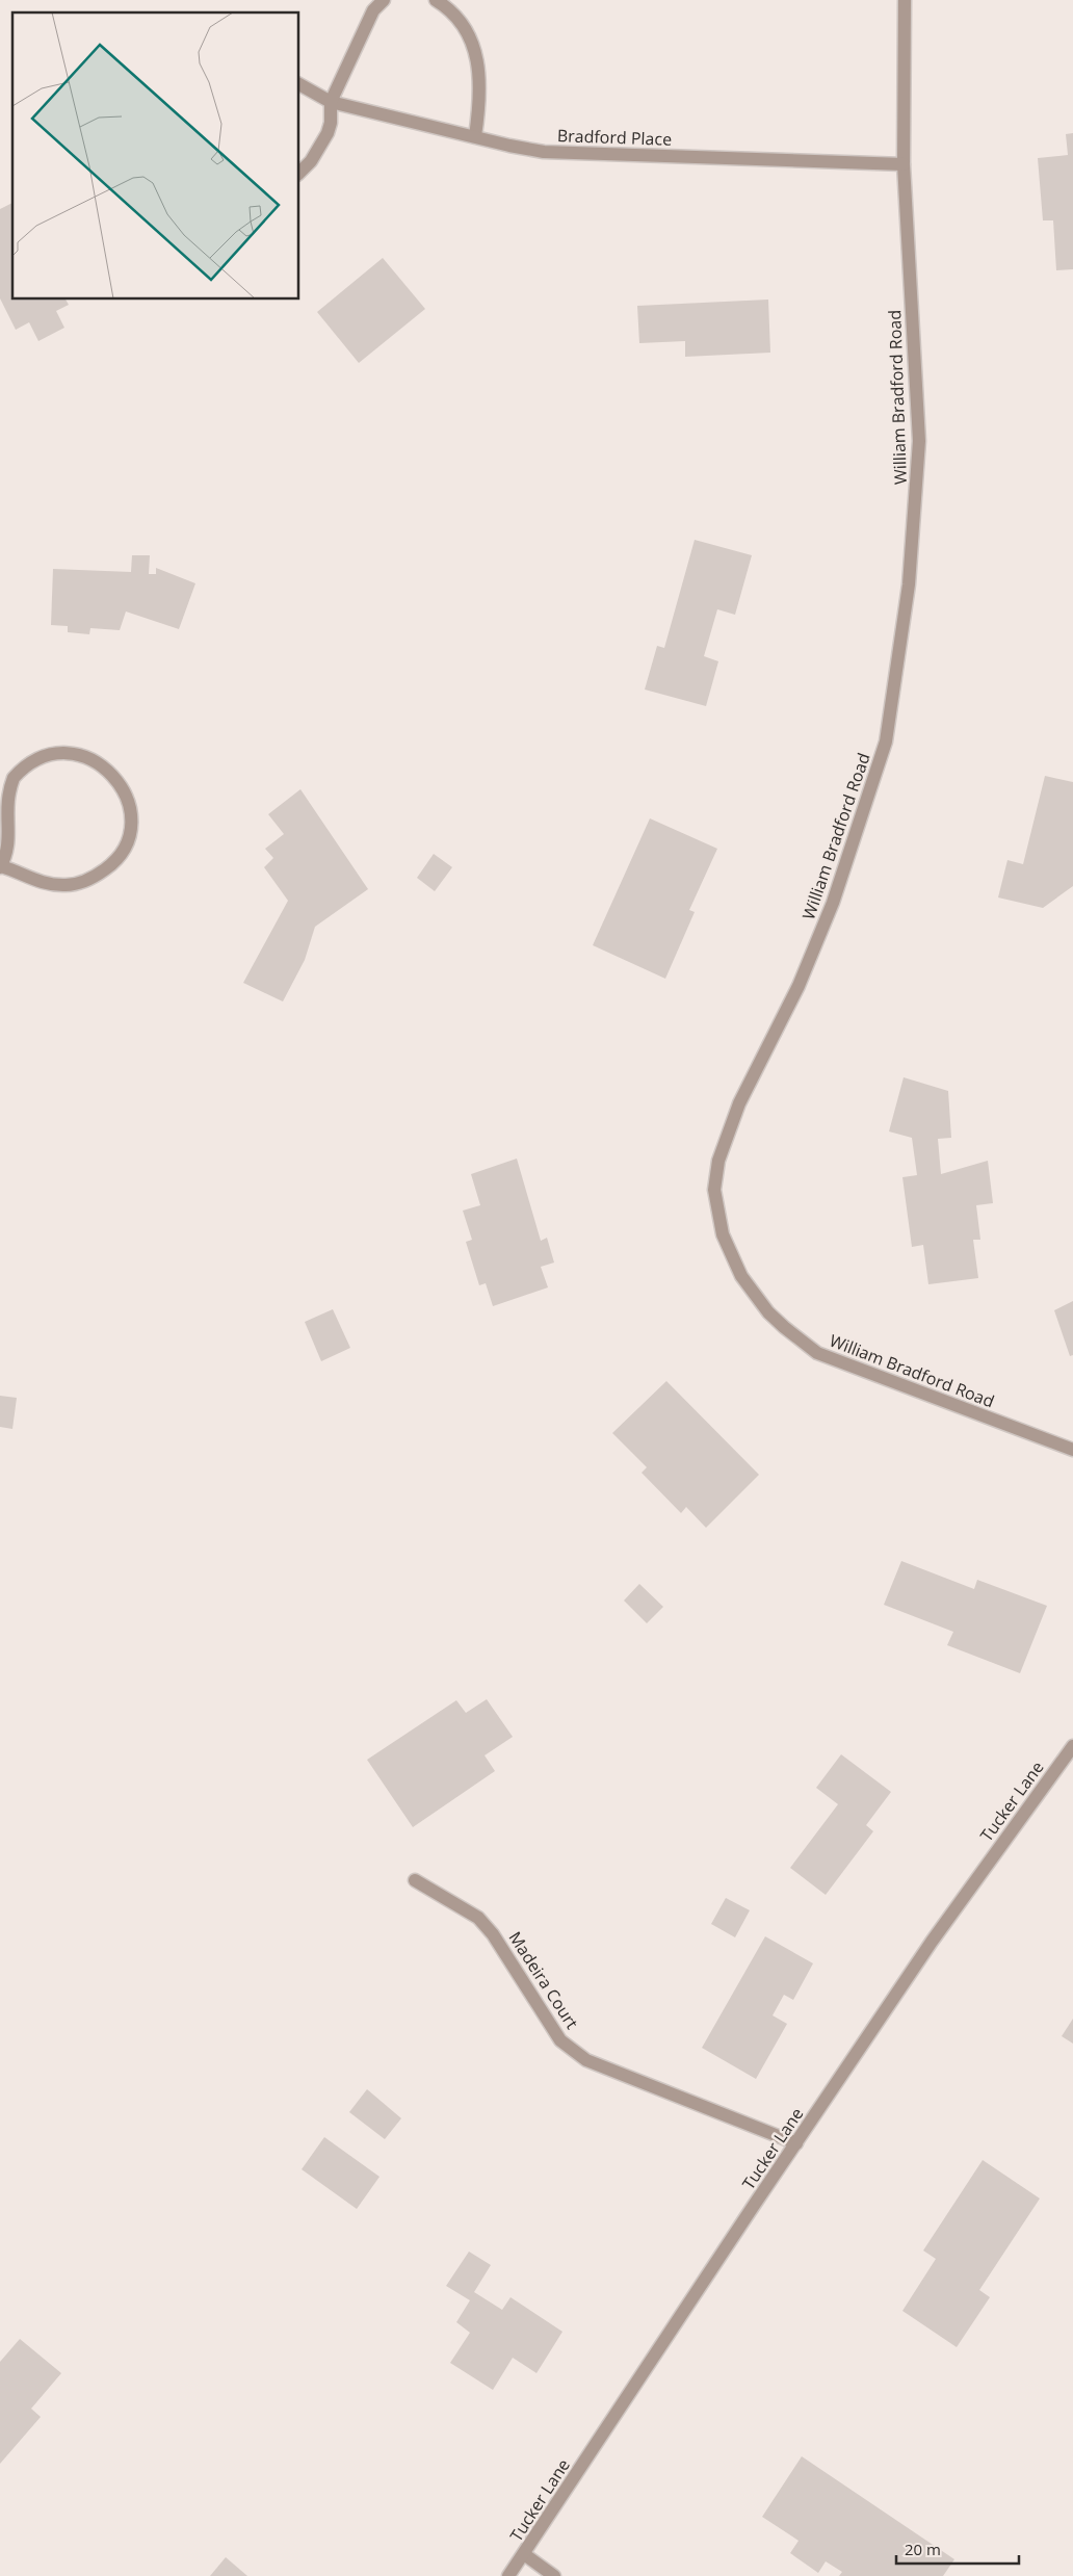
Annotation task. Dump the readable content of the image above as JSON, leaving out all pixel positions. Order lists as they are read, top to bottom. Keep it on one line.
{"streets":{"street":["Bradford Place","William Bradford Road","Tucker Lane","Madeira Court"]},"crossings":[["Bradford Place","William Bradford Road"],["Tucker Lane","Madeira Court"]],"scale_bar":"20 m"}
